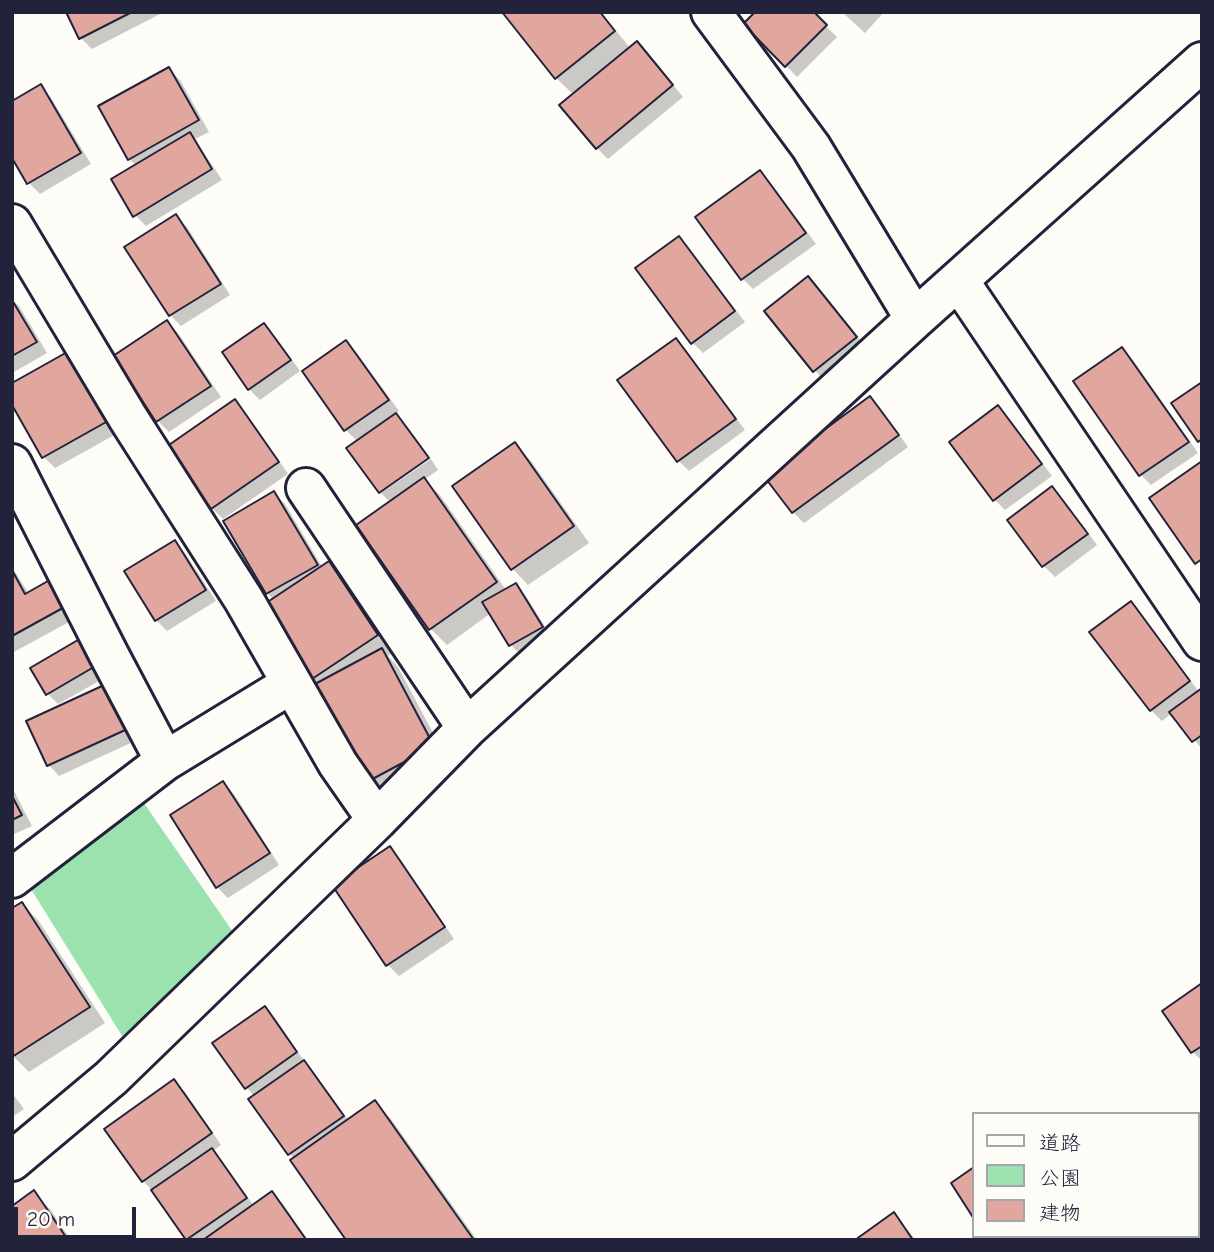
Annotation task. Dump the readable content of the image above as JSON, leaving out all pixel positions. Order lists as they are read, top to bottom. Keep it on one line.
{"legend":["道路","公園","建物"],"scale_bar":"20 m"}
